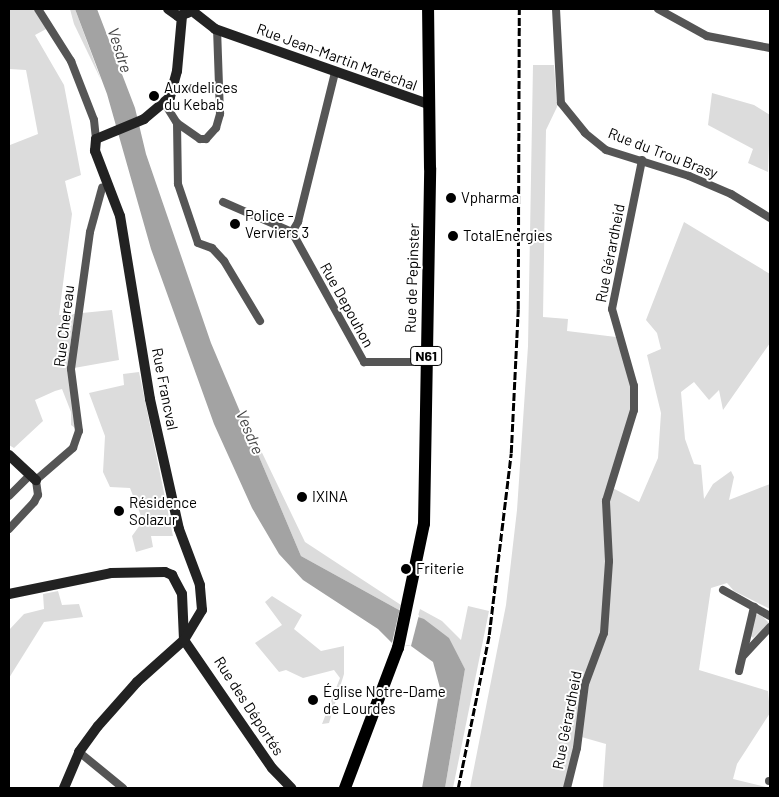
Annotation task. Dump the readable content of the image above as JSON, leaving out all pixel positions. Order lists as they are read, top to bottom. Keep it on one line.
{"streets":{"main road":["Rue de Pepinster","N61"],"street":["Rue Jean-Martin Maréchal","Rue du Trou Brasy","Rue Gérardheid","Rue Depouhon","Rue Chereau","Rue Francval","Rue des Déportés"]},"crossings":[["Rue Jean-Martin Maréchal","Rue de Pepinster"],["Rue du Trou Brasy","Rue Gérardheid"],["Rue de Pepinster","Rue Depouhon"],["Rue Francval","Rue des Déportés"]],"water":["Vesdre"],"places":["Aux delices du Kebab","Vpharma","Police - Verviers 3","TotalEnergies","IXINA","Résidence Solazur","Friterie","Église Notre-Dame de Lourdes"]}
